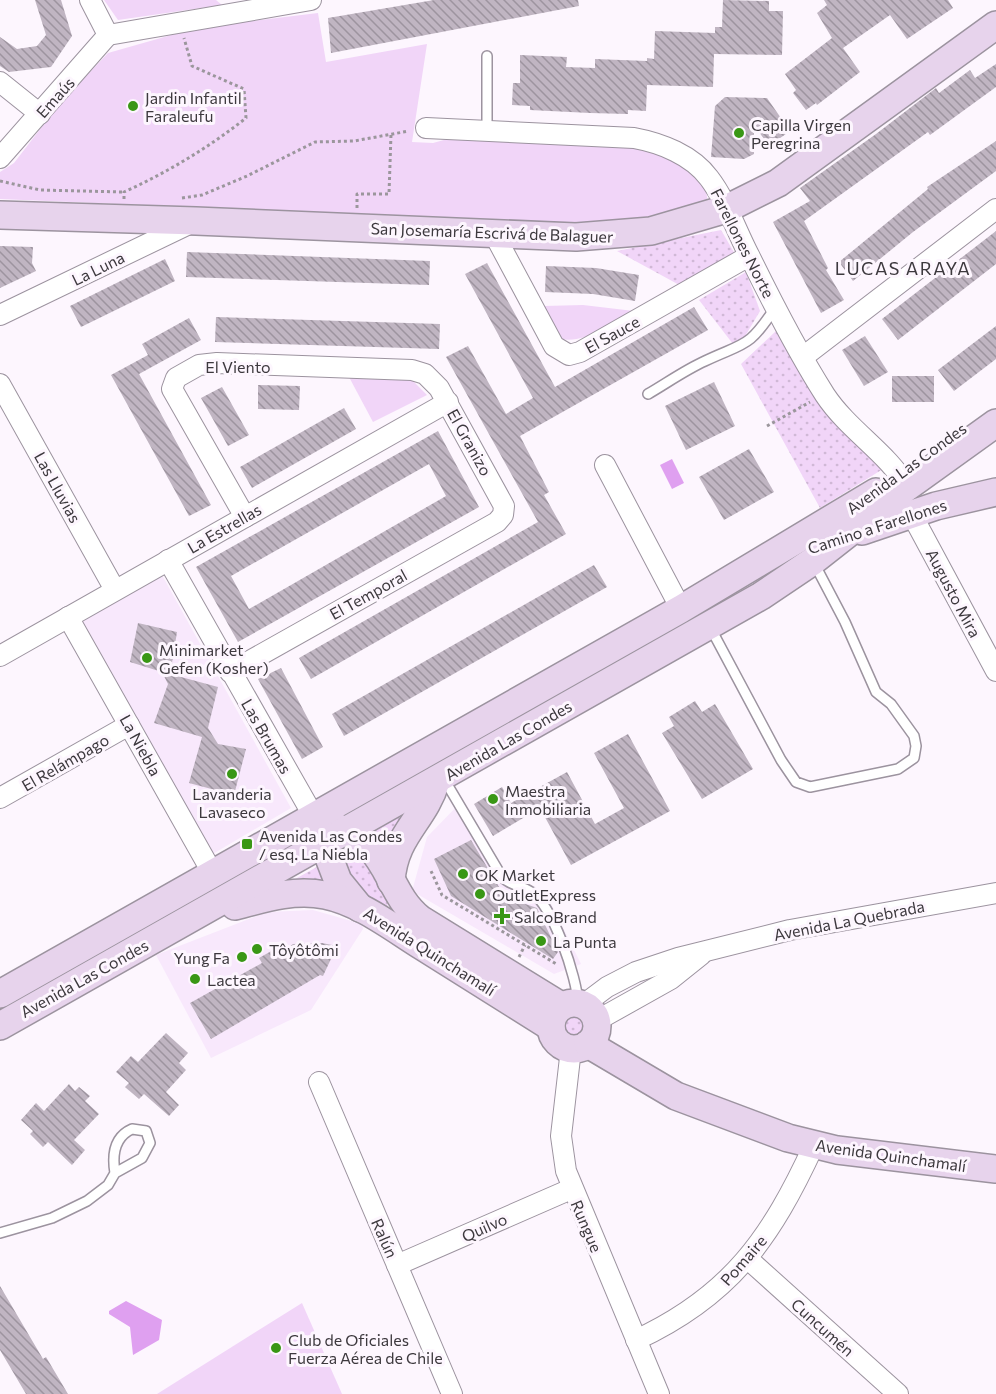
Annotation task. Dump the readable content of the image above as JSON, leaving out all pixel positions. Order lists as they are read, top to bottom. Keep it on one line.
{"streets":{"street":["Emaús","San Josemaría Escrivá de Balaguer","Farellones Norte","La Luna","El Sauce","El Viento","El Granizo","Avenida Las Condes","Las Lluvias","Camino a Farellones","La Estrellas","Augusto Mira","El Temporal","Las Brumas","La Niebla","El Relámpago","Avenida La Quebrada","Avenida Quinchamalí","Rungue","Quilvo","Ralún","Pomaire","Cuncumén"]},"crossings":[["San Josemaría Escrivá de Balaguer","Farellones Norte"],["San Josemaría Escrivá de Balaguer","La Luna"],["San Josemaría Escrivá de Balaguer","El Sauce"],["Farellones Norte","El Sauce"],["Farellones Norte","Avenida Las Condes"],["El Viento","El Granizo"],["El Viento","La Estrellas"],["El Granizo","La Estrellas"],["El Granizo","El Temporal"],["Avenida Las Condes","Camino a Farellones"],["Avenida Las Condes","Las Brumas"],["Avenida Las Condes","La Niebla"],["Avenida Las Condes","Avenida Quinchamalí"],["Las Lluvias","La Estrellas"],["Camino a Farellones","Augusto Mira"],["La Estrellas","Las Brumas"],["La Estrellas","La Niebla"],["El Temporal","Las Brumas"],["Las Brumas","Avenida Quinchamalí"],["La Niebla","El Relámpago"],["Avenida La Quebrada","Avenida Quinchamalí"],["Avenida La Quebrada","Rungue"],["Avenida Quinchamalí","Rungue"],["Avenida Quinchamalí","Pomaire"],["Rungue","Quilvo"],["Rungue","Pomaire"],["Quilvo","Ralún"],["Pomaire","Cuncumén"]],"districts":["LUCAS ARAYA"],"places":{"other":["Jardin Infantil Faraleufu","Capilla Virgen Peregrina","Minimarket Gefen (Kosher)","Lavanderia Lavaseco","Maestra Inmobiliaria","OK Market","OutletExpress","La Punta","Tôyôtômi","Yung Fa","Lactea","Club de Oficiales Fuerza Aérea de Chile"],"transit":["Avenida Las Condes / esq. La Niebla"],"health":["SalcoBrand"]}}
